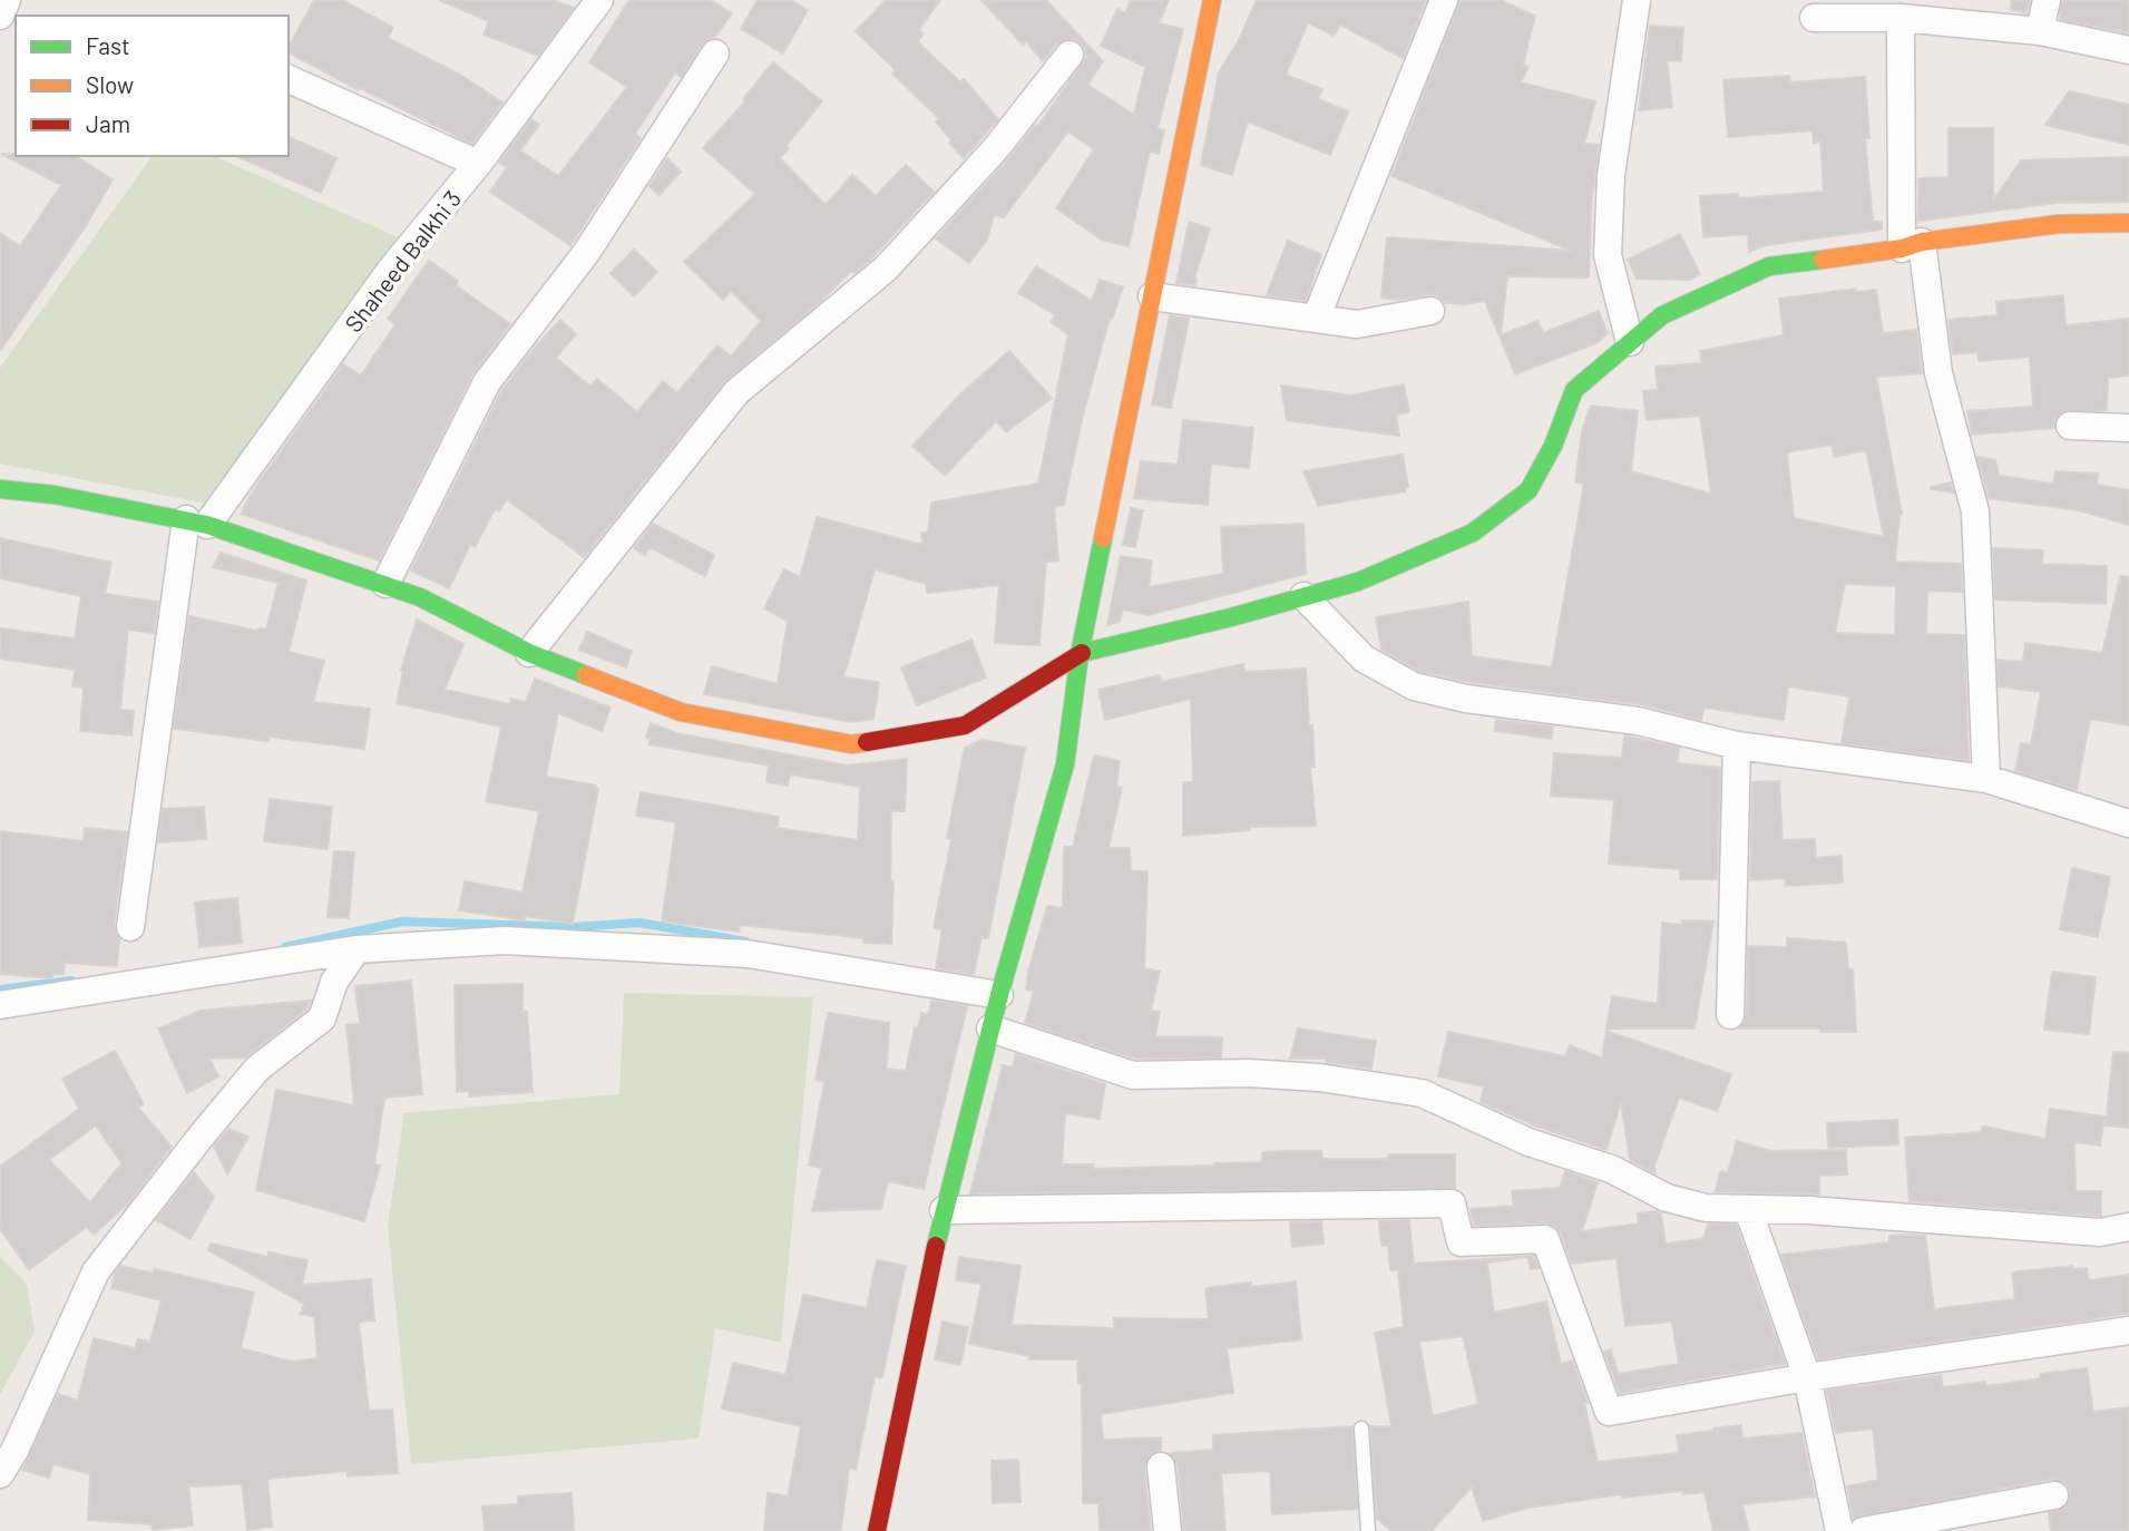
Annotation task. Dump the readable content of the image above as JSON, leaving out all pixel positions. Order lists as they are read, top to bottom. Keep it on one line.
{"streets":{"street":["Shaheed Balkhi 3"]},"legend":["Fast","Slow","Jam"]}
